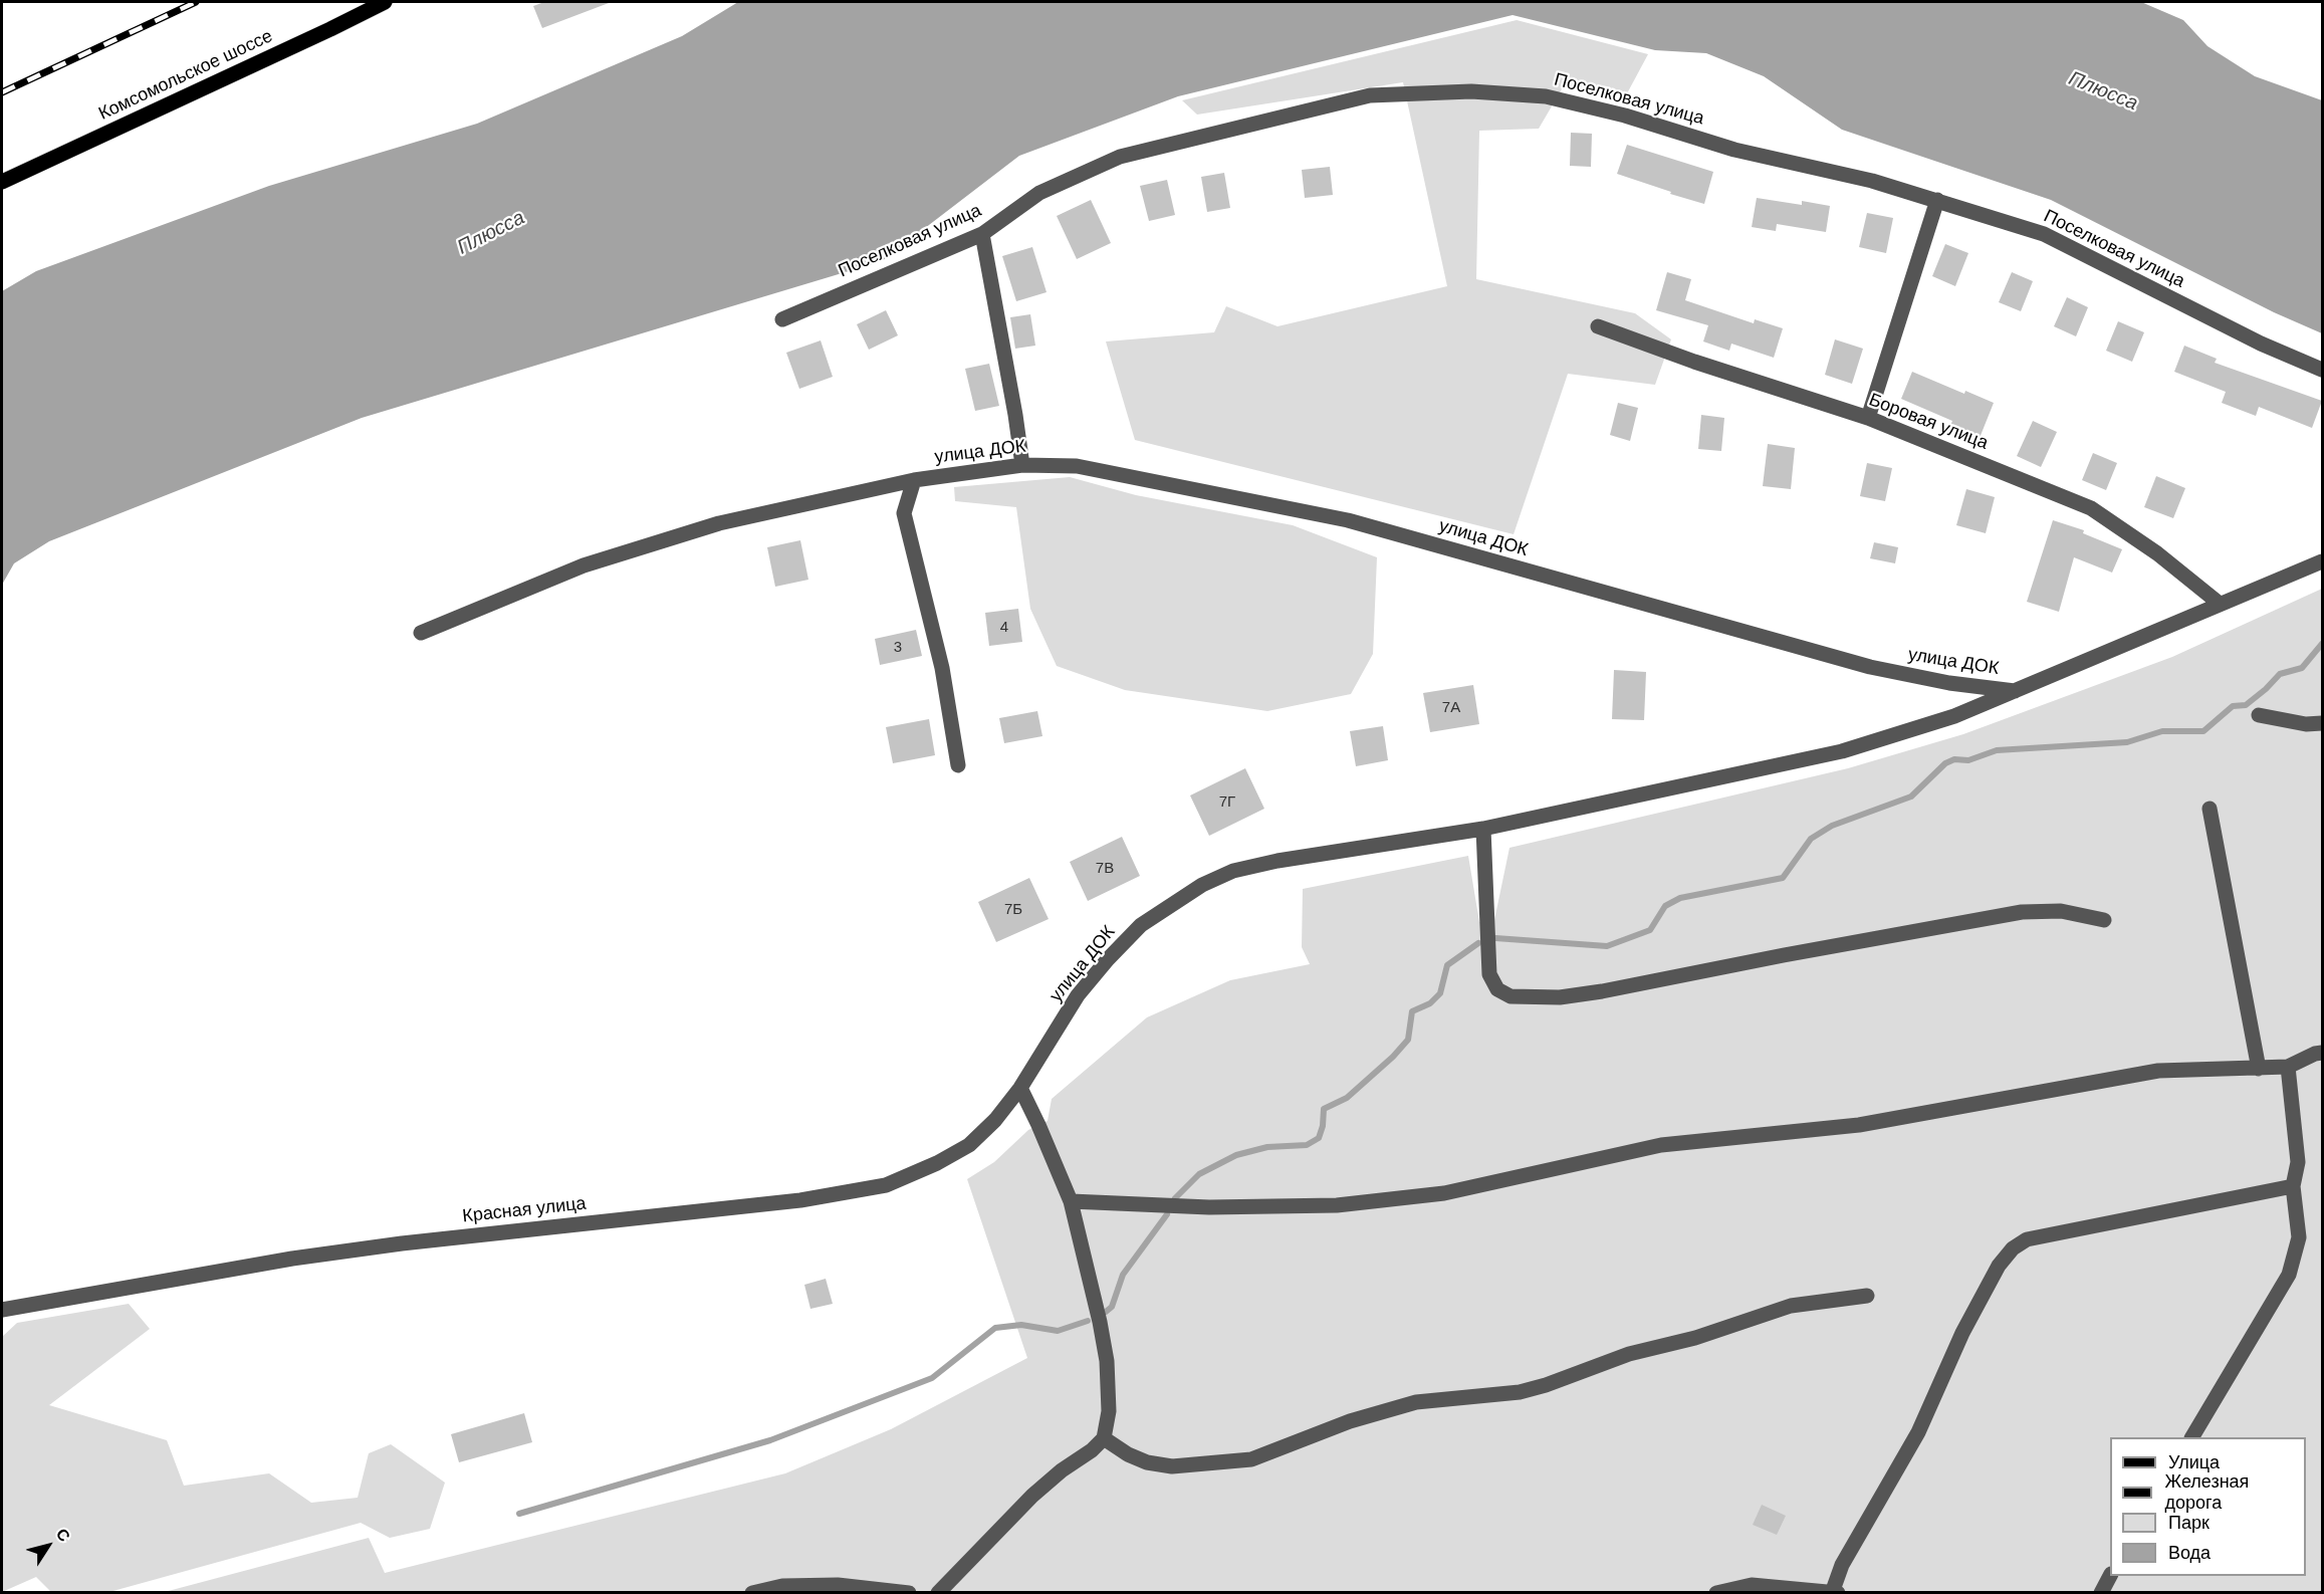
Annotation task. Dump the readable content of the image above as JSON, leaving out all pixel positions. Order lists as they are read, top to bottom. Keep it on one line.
{"streets":{"main road":["Комсомольское шоссе"],"street":["Поселковая улица","Боровая улица","улица ДОК","Красная улица"]},"crossings":[["улица ДОК","Красная улица"]],"water":["Плюсса"],"house_numbers":["4","3","7А","7Г","7В","7Б"],"legend":["Улица","Железная дорога","Парк","Вода"],"north":"top right"}
